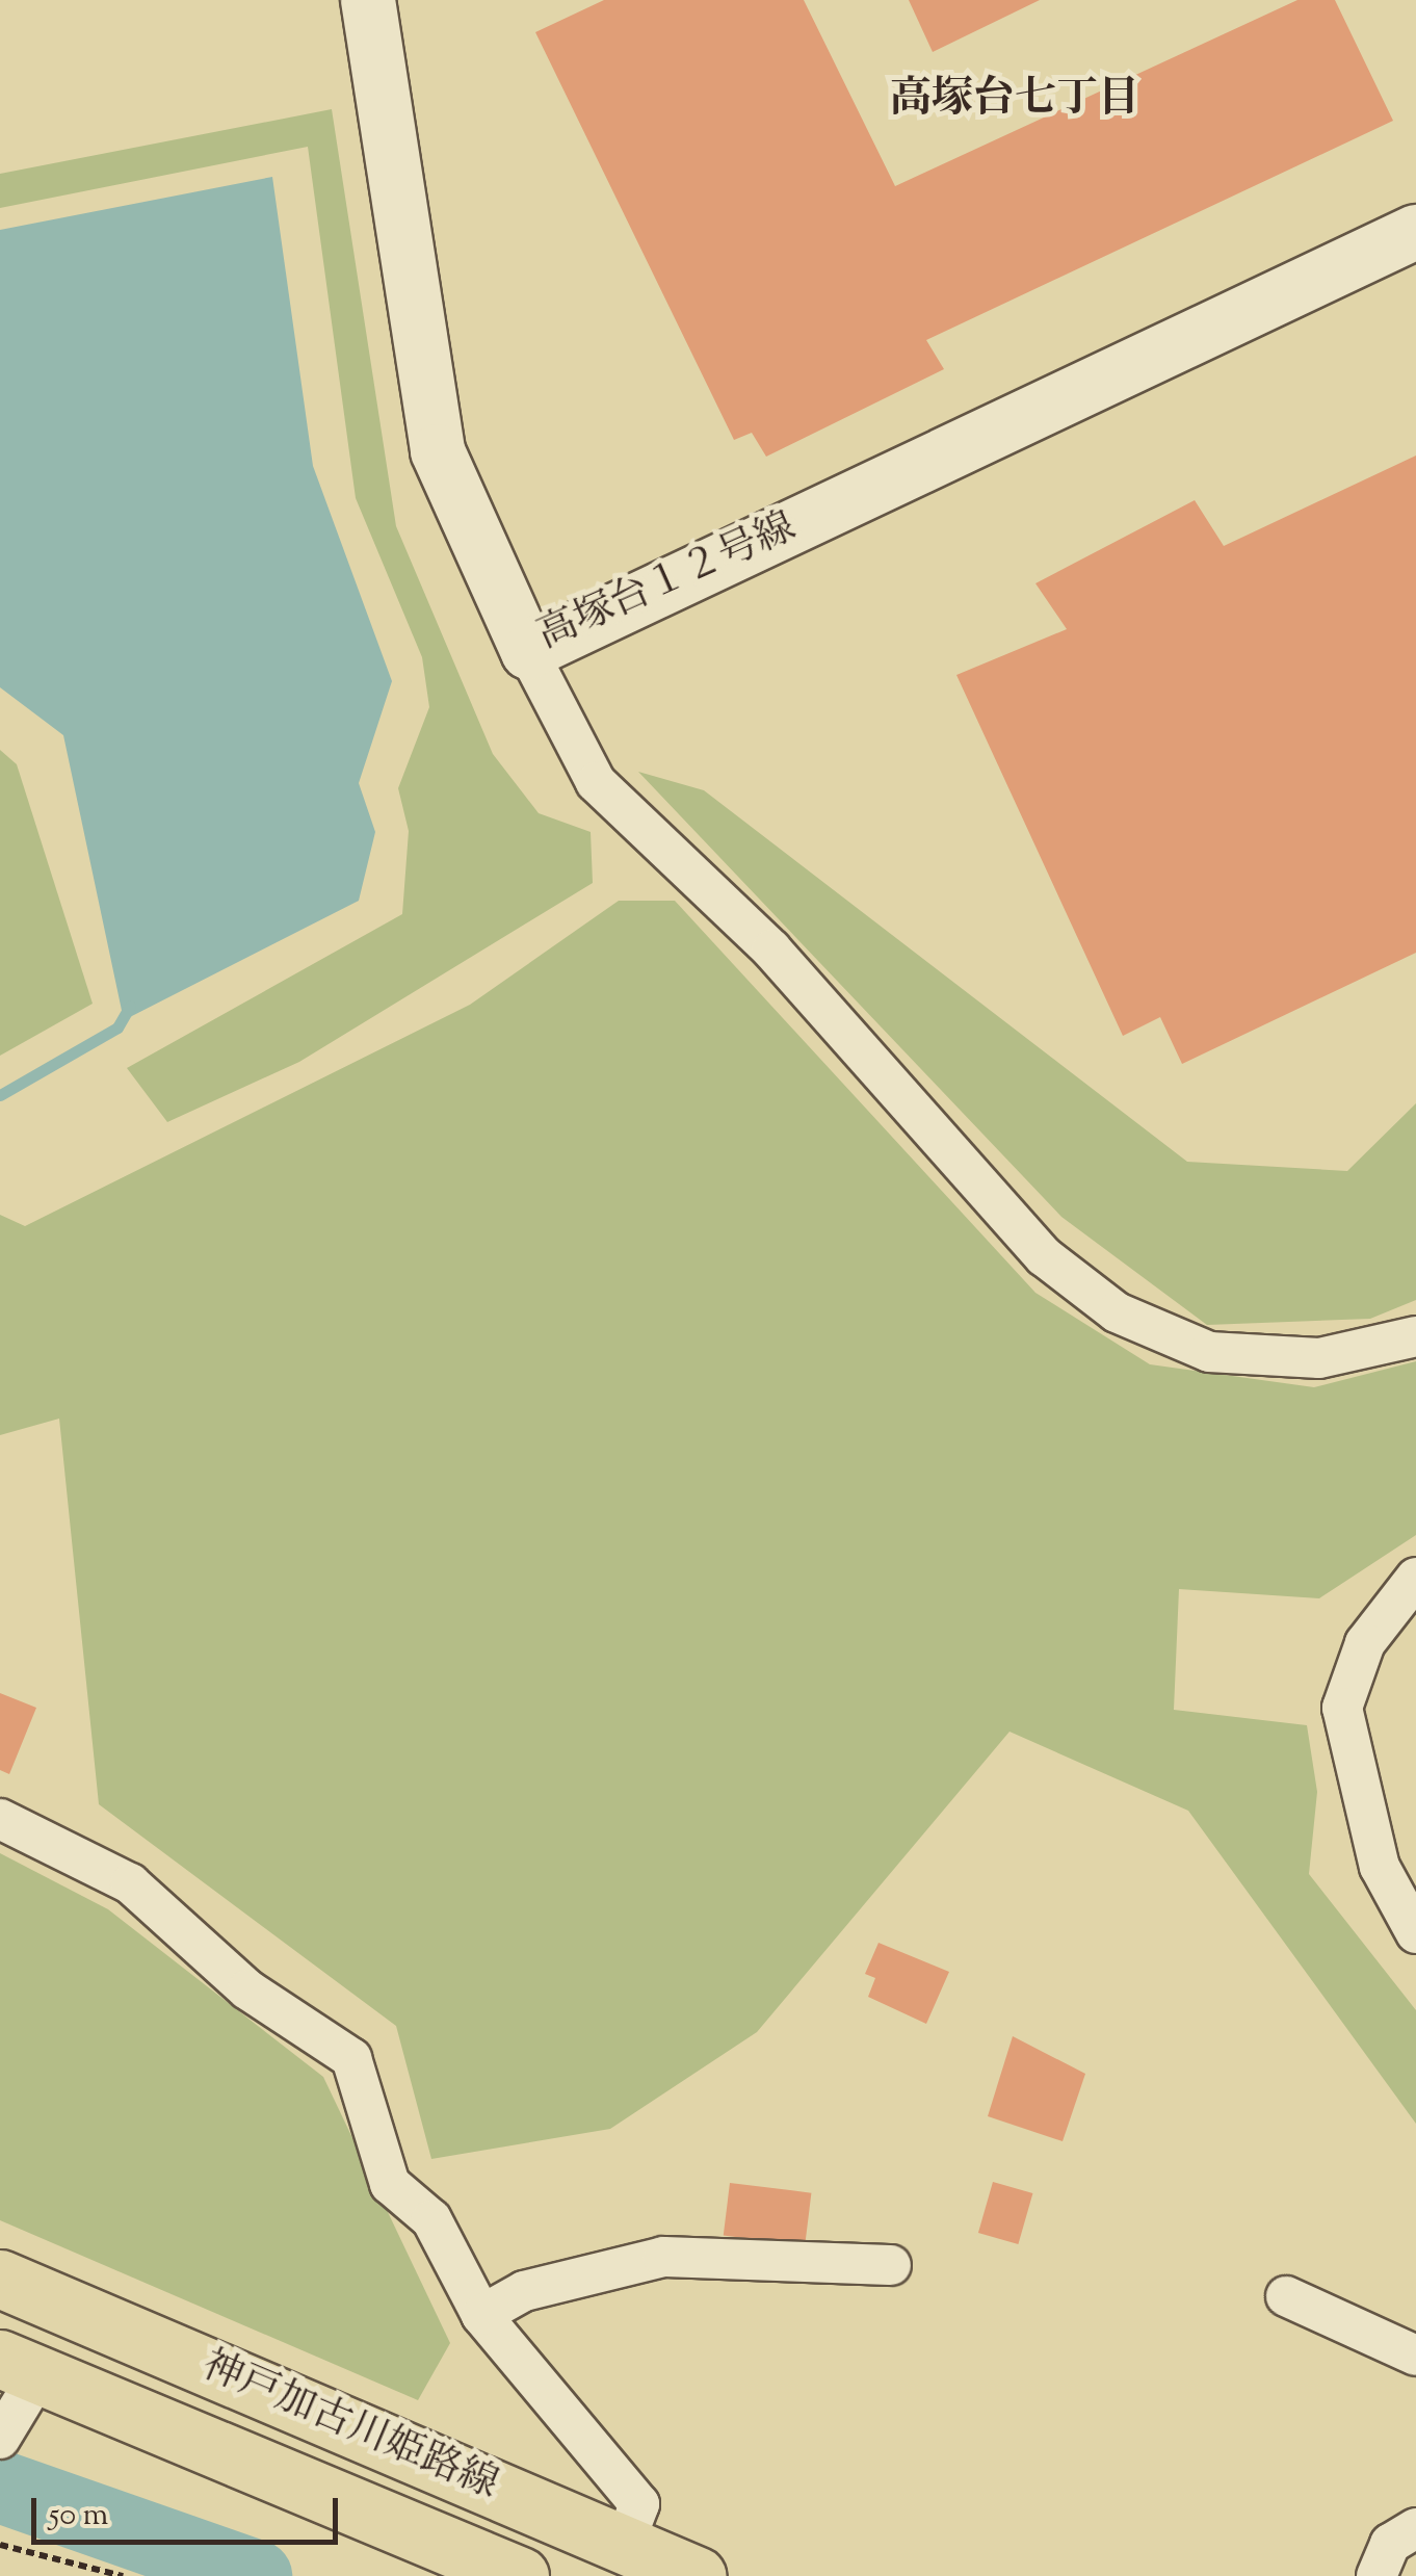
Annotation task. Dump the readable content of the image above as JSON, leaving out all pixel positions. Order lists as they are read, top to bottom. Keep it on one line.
{"streets":{"main road":["神戸加古川姫路線"],"street":["高塚台１２号線"]},"districts":["高塚台七丁目"],"scale_bar":"50 m"}
